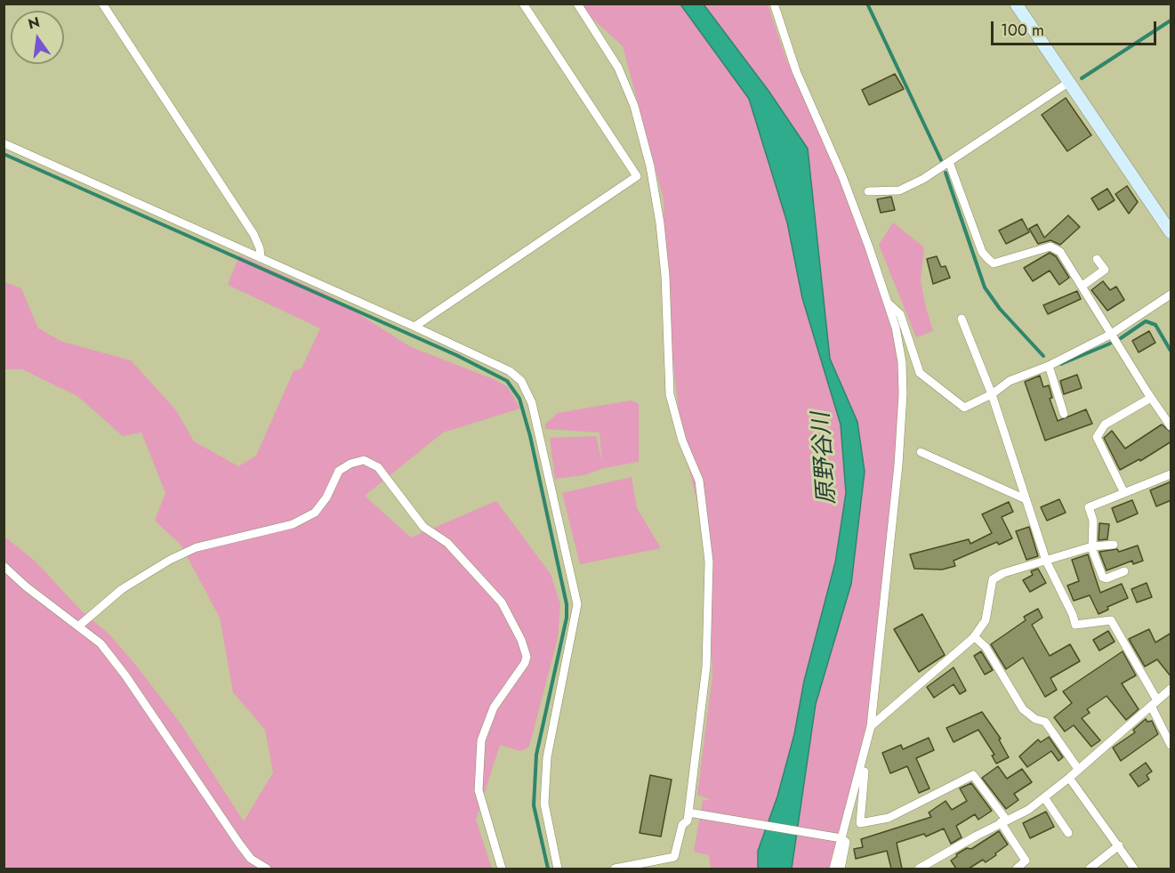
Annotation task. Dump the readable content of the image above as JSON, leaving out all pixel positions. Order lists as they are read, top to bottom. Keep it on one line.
{"water":["原野谷川"],"scale_bar":"100 m","north":"top"}
